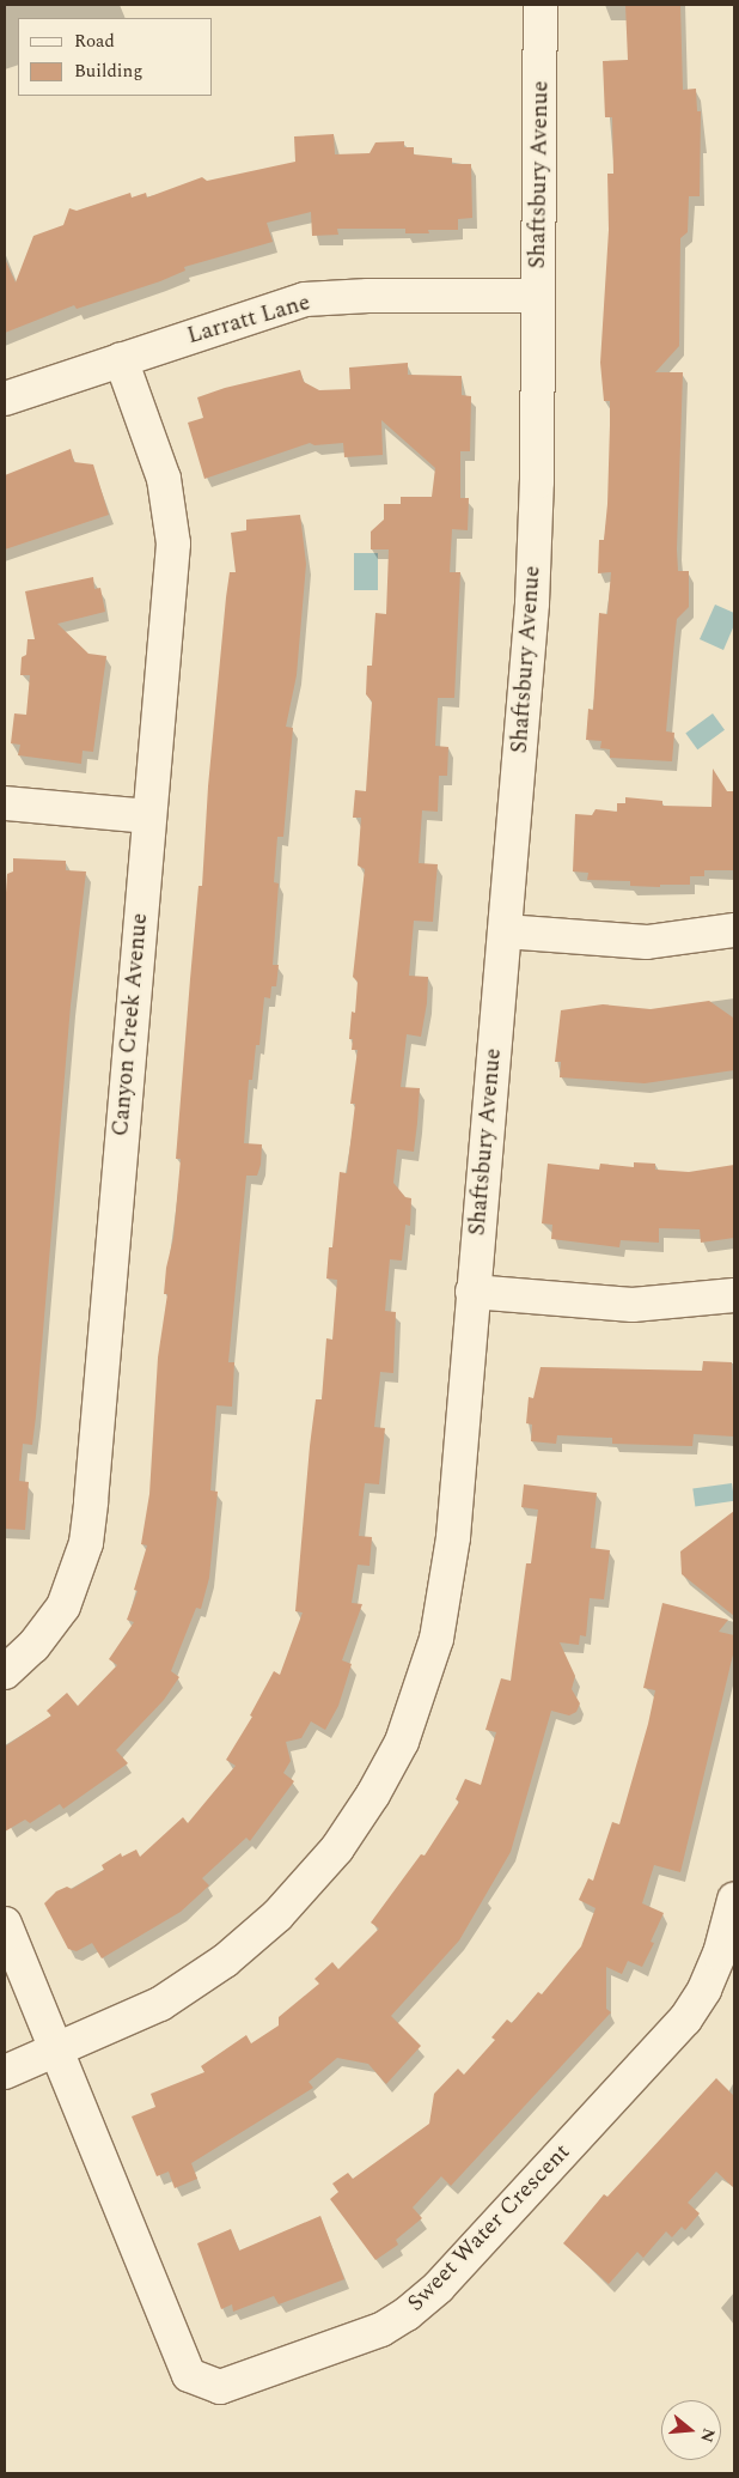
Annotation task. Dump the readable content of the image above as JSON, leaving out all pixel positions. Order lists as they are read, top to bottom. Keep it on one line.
{"streets":{"street":["Shaftsbury Avenue","Larratt Lane","Canyon Creek Avenue","Sweet Water Crescent"]},"crossings":[["Shaftsbury Avenue","Larratt Lane"],["Shaftsbury Avenue","Sweet Water Crescent"],["Larratt Lane","Canyon Creek Avenue"]],"legend":["Road","Building"],"north":"right"}
